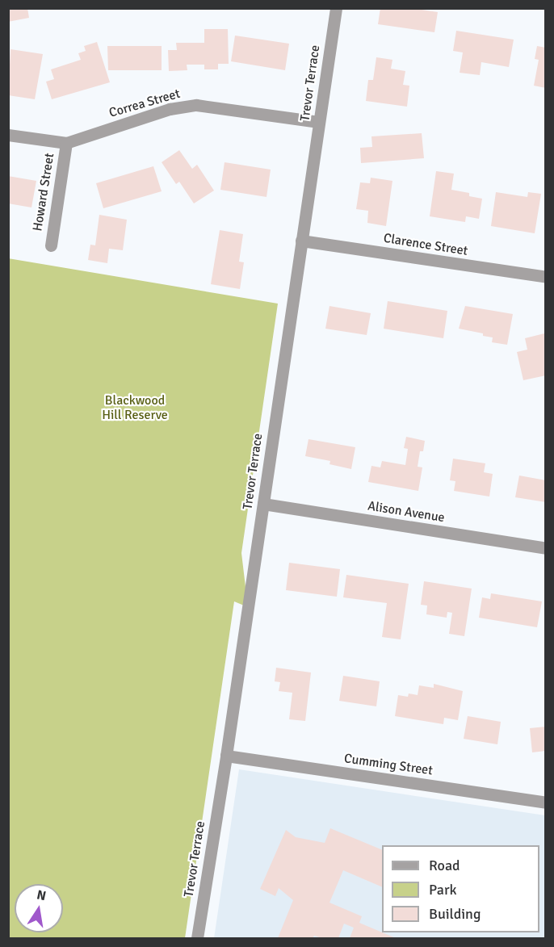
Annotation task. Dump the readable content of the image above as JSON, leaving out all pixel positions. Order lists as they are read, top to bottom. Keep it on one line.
{"streets":{"street":["Trevor Terrace","Correa Street","Howard Street","Clarence Street","Alison Avenue","Cumming Street"]},"crossings":[["Trevor Terrace","Correa Street"],["Trevor Terrace","Clarence Street"],["Trevor Terrace","Alison Avenue"],["Trevor Terrace","Cumming Street"],["Correa Street","Howard Street"]],"parks":["Blackwood Hill Reserve"],"legend":["Road","Park","Building"],"north":"top"}
